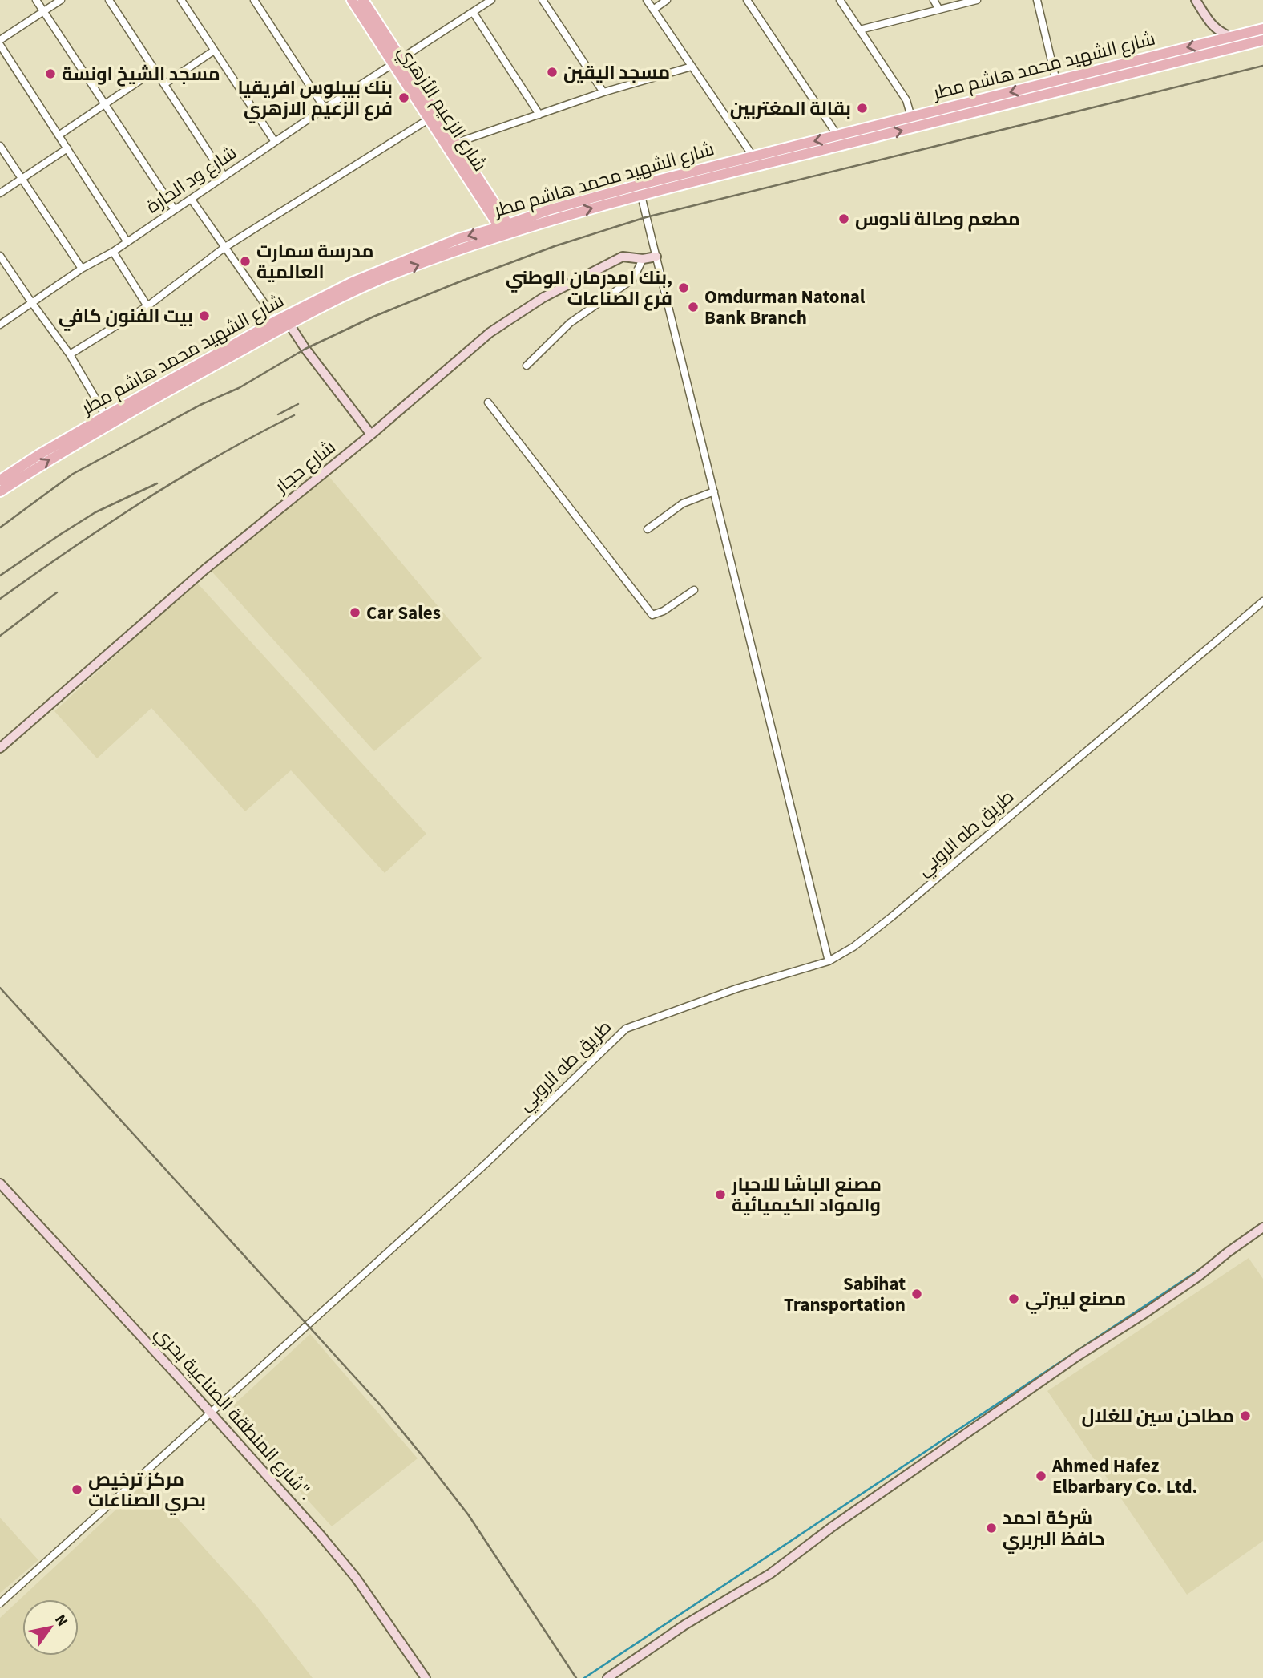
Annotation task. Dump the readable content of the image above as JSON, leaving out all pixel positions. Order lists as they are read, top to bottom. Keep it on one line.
{"streets":{"main road":["شارع الشهيد محمد هاشم مطر","شارع الزعيم الأزهري"],"street":["شارع ود الحارة","شارع حجار","طريق طه الروبي","شارع المنطقة الصناعية بحري\"."]},"crossings":[["شارع الشهيد محمد هاشم مطر","شارع الزعيم الأزهري"],["شارع الزعيم الأزهري","شارع ود الحارة"],["طريق طه الروبي","شارع المنطقة الصناعية بحري\"."]],"places":["مسجد اليقين","مسجد الشيخ اونسة","بنك بيبلوس افريقيا فرع الزعيم الازهري","بقالة المغتربين","مطعم وصالة نادوس","مدرسة سمارت العالمية","بنك امدرمان الوطني, فرع الصناعات","Omdurman Natonal Bank Branch","بيت الفنون كافي","Car Sales","مصنع الباشا للاحبار والمواد الكيميائية","Sabihat Transportation","مصنع ليبرتي","مطاحن سين للغلال","Ahmed Hafez Elbarbary Co. Ltd.","مركز ترخيص بحري الصناعات","شركة احمد حافظ البربري"],"north":"top right"}
